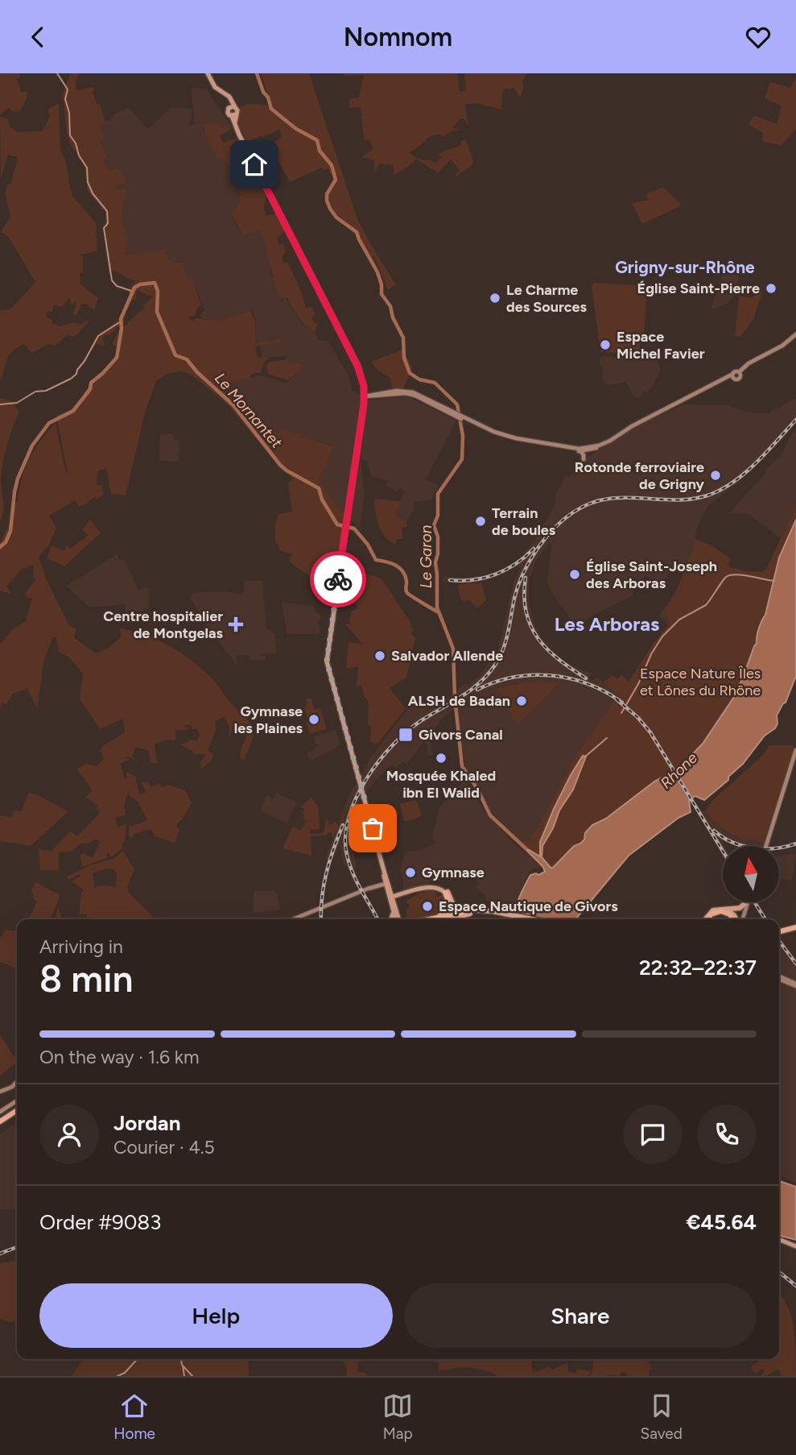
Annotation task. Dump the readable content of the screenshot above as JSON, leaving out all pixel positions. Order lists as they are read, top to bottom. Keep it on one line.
{"districts":["Grigny-sur-Rhône","Les Arboras"],"water":["Le Mornantet","Le Garon","Rhone"],"parks":["Espace Nature Îles et Lônes du Rhône"],"places":{"other":["Église Saint-Pierre","Le Charme des Sources","Espace Michel Favier","Rotonde ferroviaire de Grigny","Terrain de boules","Église Saint-Joseph des Arboras","Salvador Allende","ALSH de Badan","Gymnase les Plaines","Mosquée Khaled ibn El Walid","Gymnase","Espace Nautique de Givors"],"health":["Centre hospitalier de Montgelas"],"transit":["Givors Canal"]},"north":"top","page":{"header":"Nomnom","heading":["8 min","Arriving in","22:32–22:37"],"panel":["Jordan","Courier · 4.5","Order #9083","€45.64"],"bar":"On the way · 1.6 km","buttons":["Help","Share"],"tabs":["Home","Map","Saved"]}}
